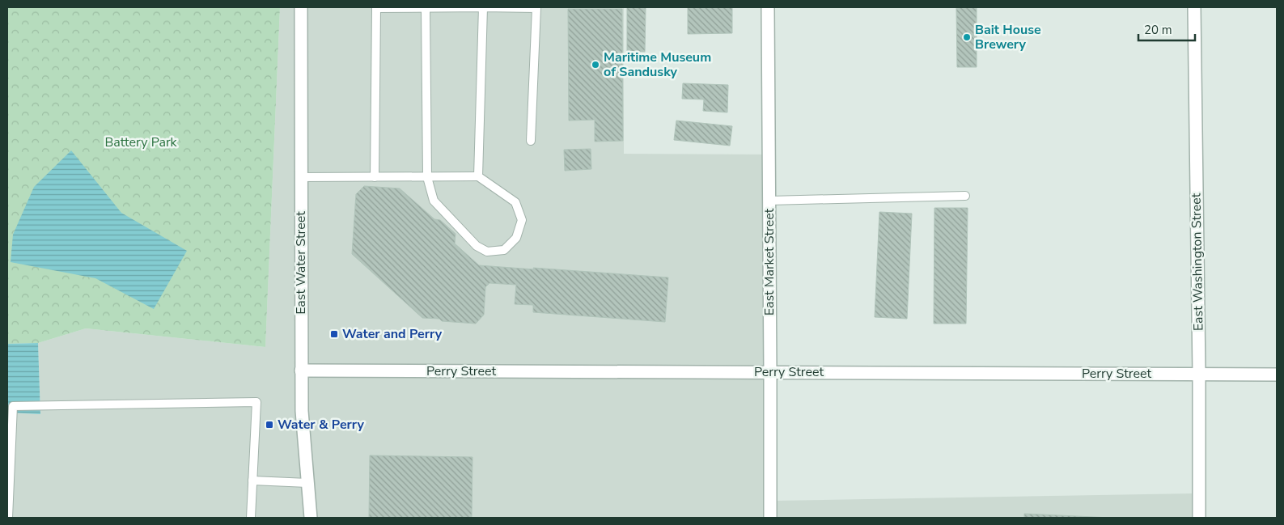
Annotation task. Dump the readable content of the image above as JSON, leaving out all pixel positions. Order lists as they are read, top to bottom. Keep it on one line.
{"streets":{"street":["East Market Street","East Washington Street","East Water Street","Perry Street"]},"crossings":[["East Market Street","Perry Street"],["East Washington Street","Perry Street"],["East Water Street","Perry Street"]],"parks":["Battery Park"],"places":{"other":["Bait House Brewery","Maritime Museum of Sandusky"],"transit":["Water and Perry","Water & Perry"]},"scale_bar":"20 m"}
